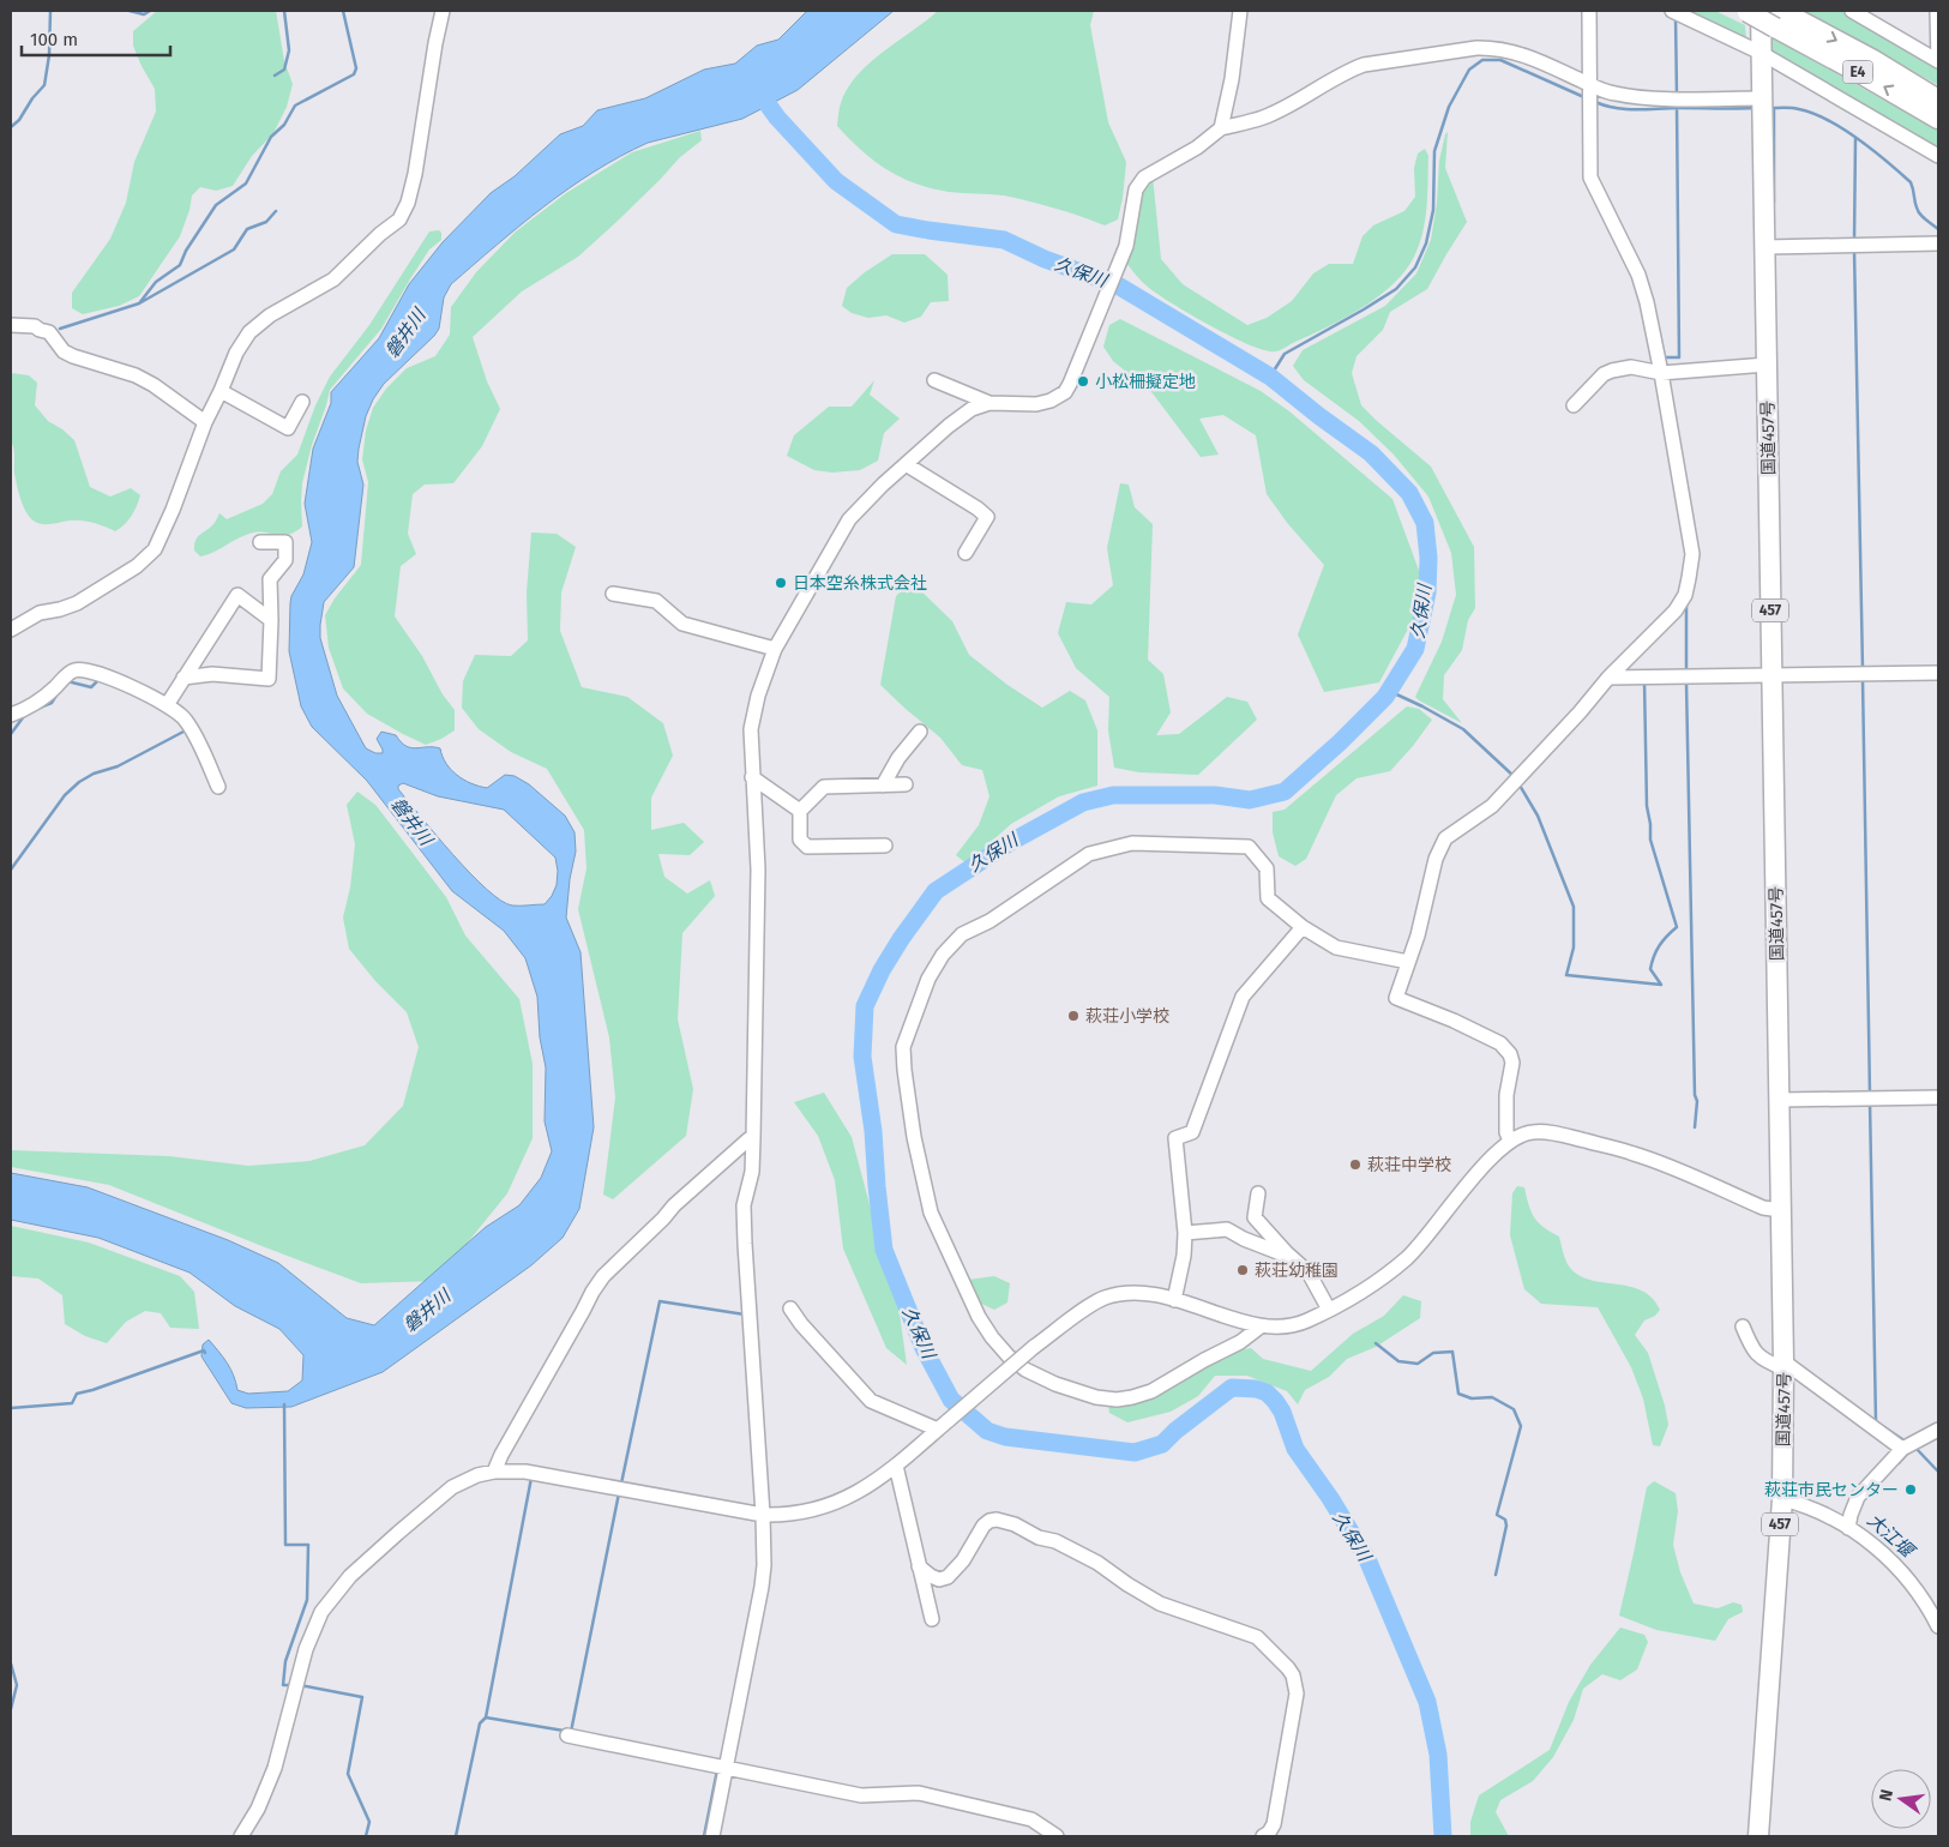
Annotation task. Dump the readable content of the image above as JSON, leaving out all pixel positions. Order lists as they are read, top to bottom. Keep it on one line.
{"streets":{"highway":["E4","国道457号","457"]},"crossings":[["E4","国道457号"]],"water":["久保川","磐井川","大江堰"],"places":["小松柵擬定地","日本空糸株式会社","萩荘小学校","萩荘中学校","萩荘幼稚園","萩荘市民センター"],"scale_bar":"100 m","north":"left"}
